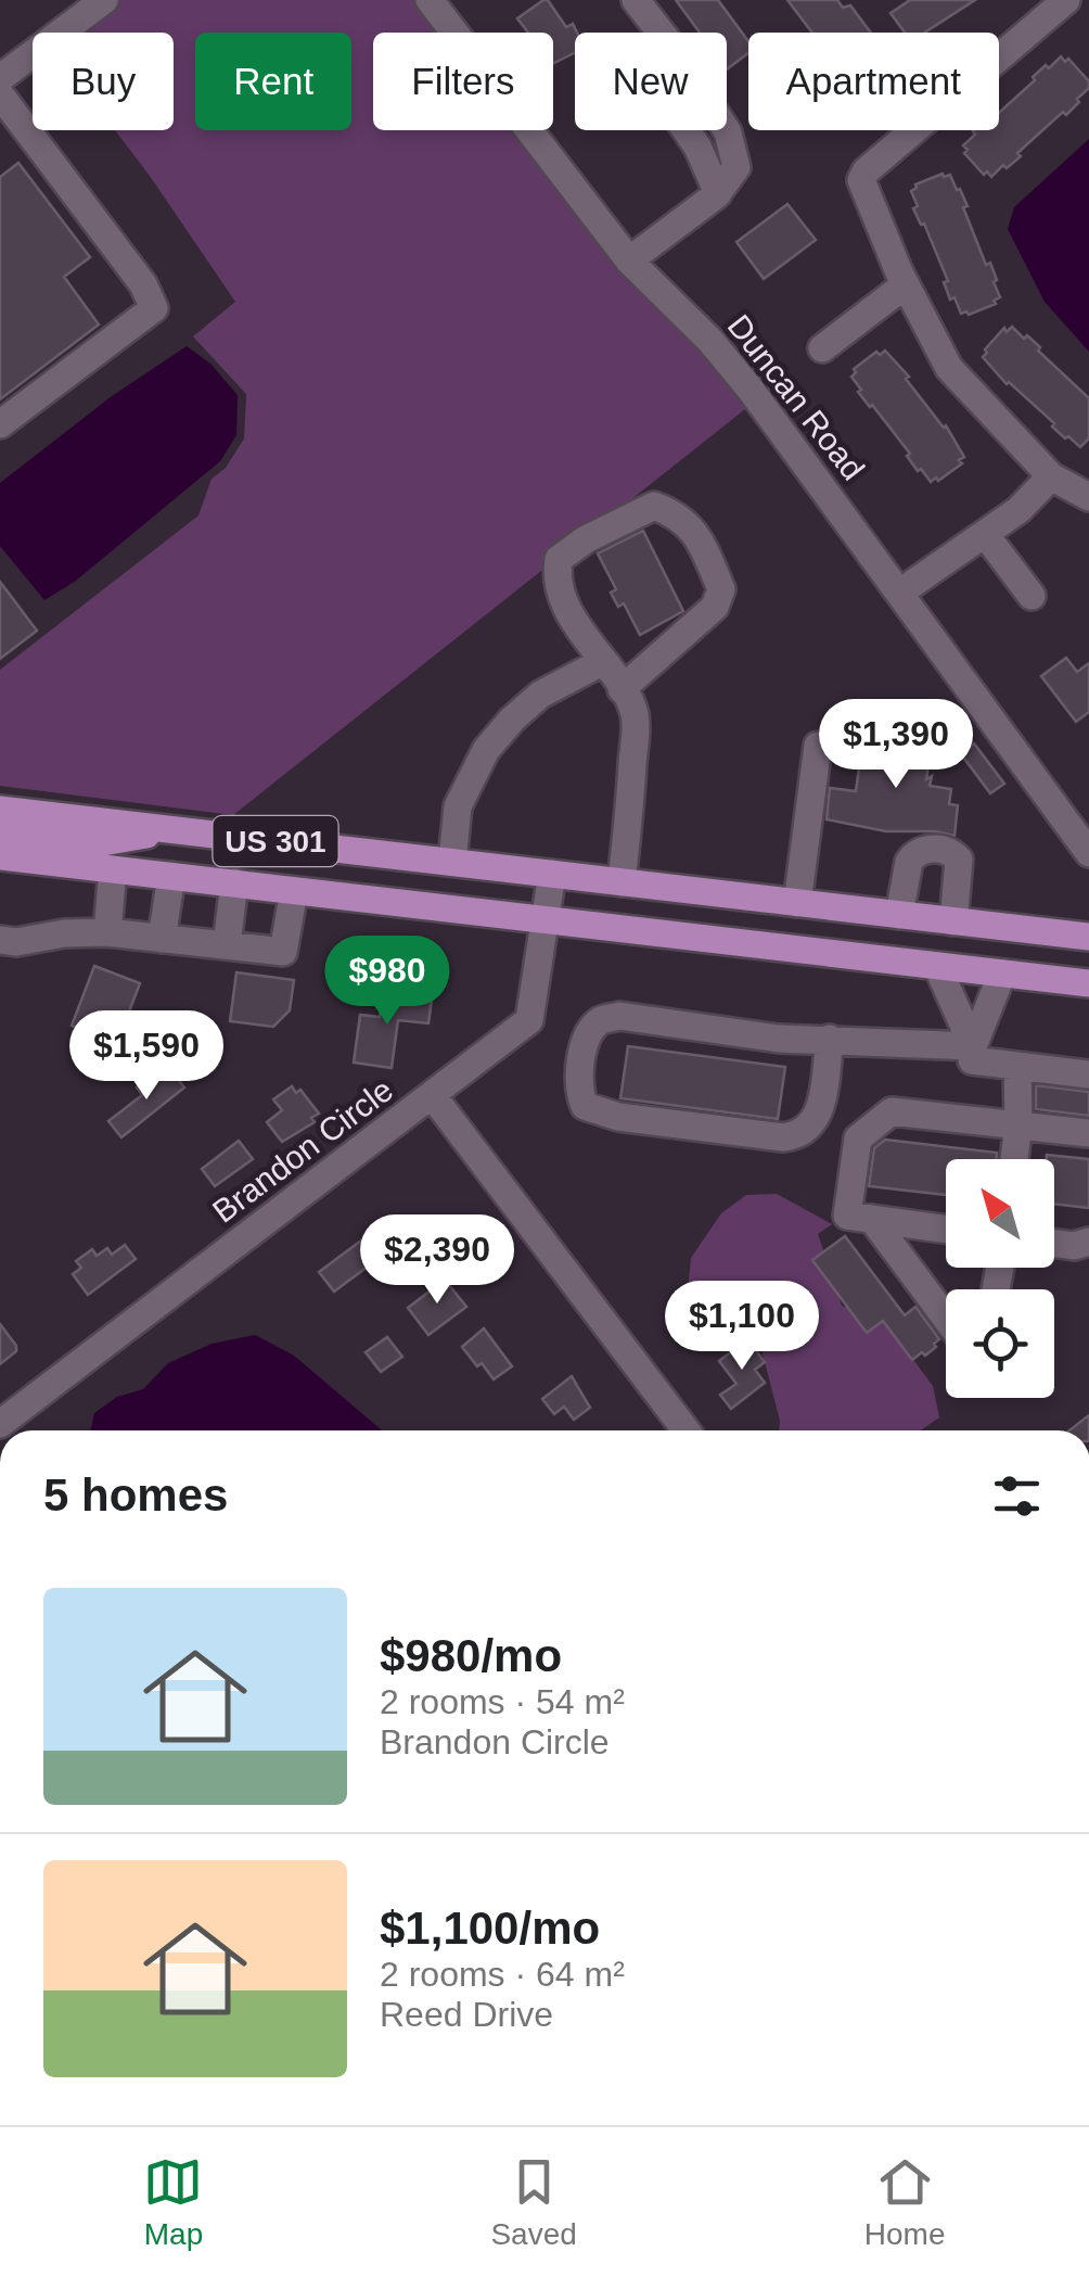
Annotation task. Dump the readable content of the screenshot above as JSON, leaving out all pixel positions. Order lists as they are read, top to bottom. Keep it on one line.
{"streets":{"main road":["US 301"],"street":["Duncan Road","Brandon Circle"]},"crossings":[["US 301","Brandon Circle"]],"north":"top left","page":{"chip":["Buy","Rent","Filters","New","Apartment"],"price":["$1,390","$980","$1,590","$2,390","$1,100"],"heading":"5 homes","list":[{"name":"$980/mo","note":"2 rooms · 54 m² · Brandon Circle"},{"name":"$1,100/mo","note":"2 rooms · 64 m² · Reed Drive"}],"tabs":["Map","Saved","Home"]}}
